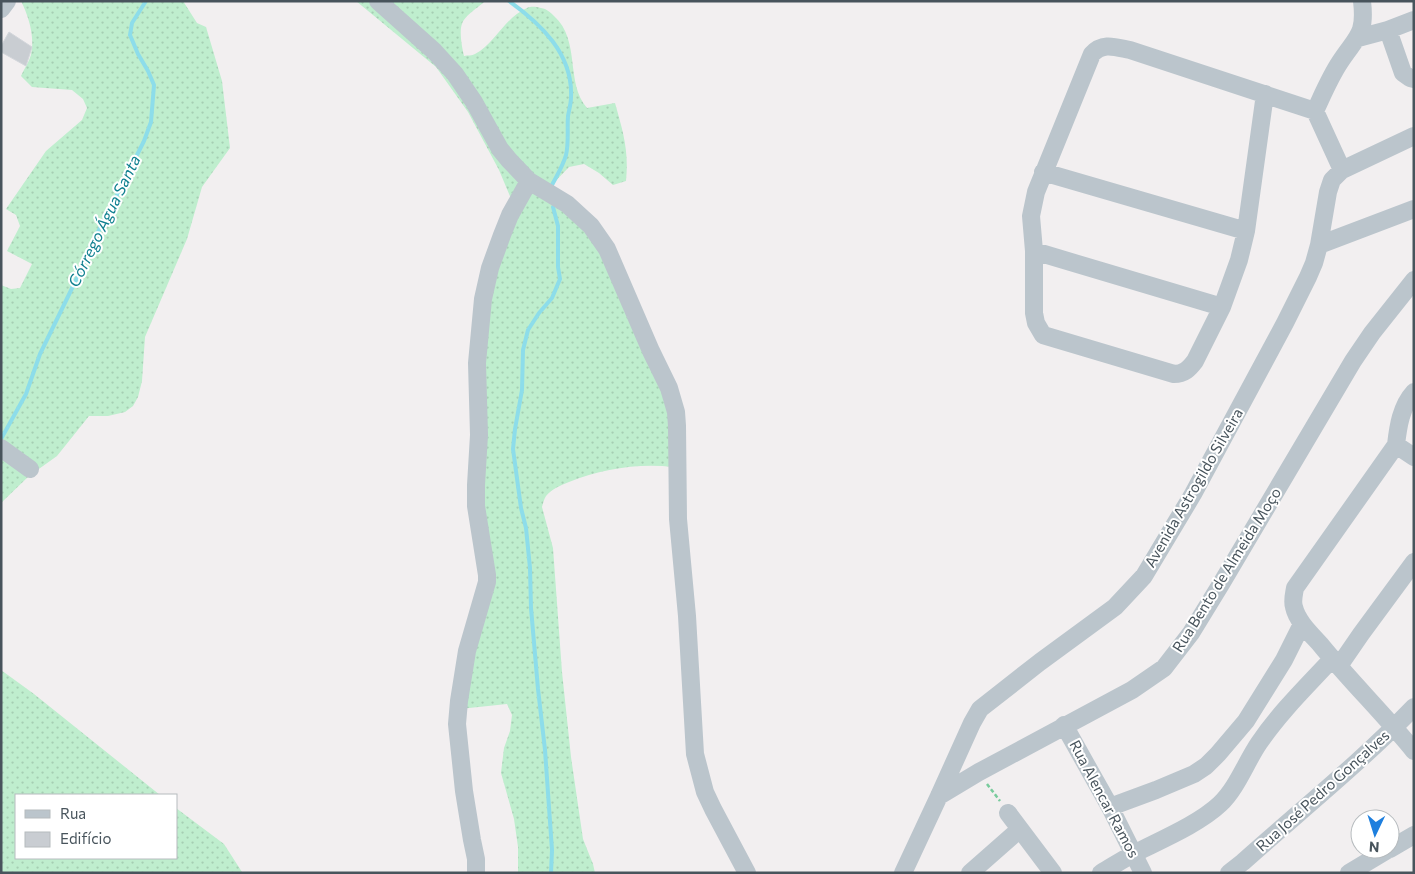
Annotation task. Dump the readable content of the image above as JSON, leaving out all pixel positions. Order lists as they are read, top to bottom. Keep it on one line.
{"streets":{"street":["Avenida Astrogildo Silveira","Rua Bento de Almeida Moço","Rua José Pedro Gonçalves","Rua Alencar Ramos"]},"crossings":[["Avenida Astrogildo Silveira","Rua Bento de Almeida Moço"],["Rua Bento de Almeida Moço","Rua Alencar Ramos"]],"water":["Córrego Água Santa"],"legend":["Rua","Edifício"],"north":"bottom"}
